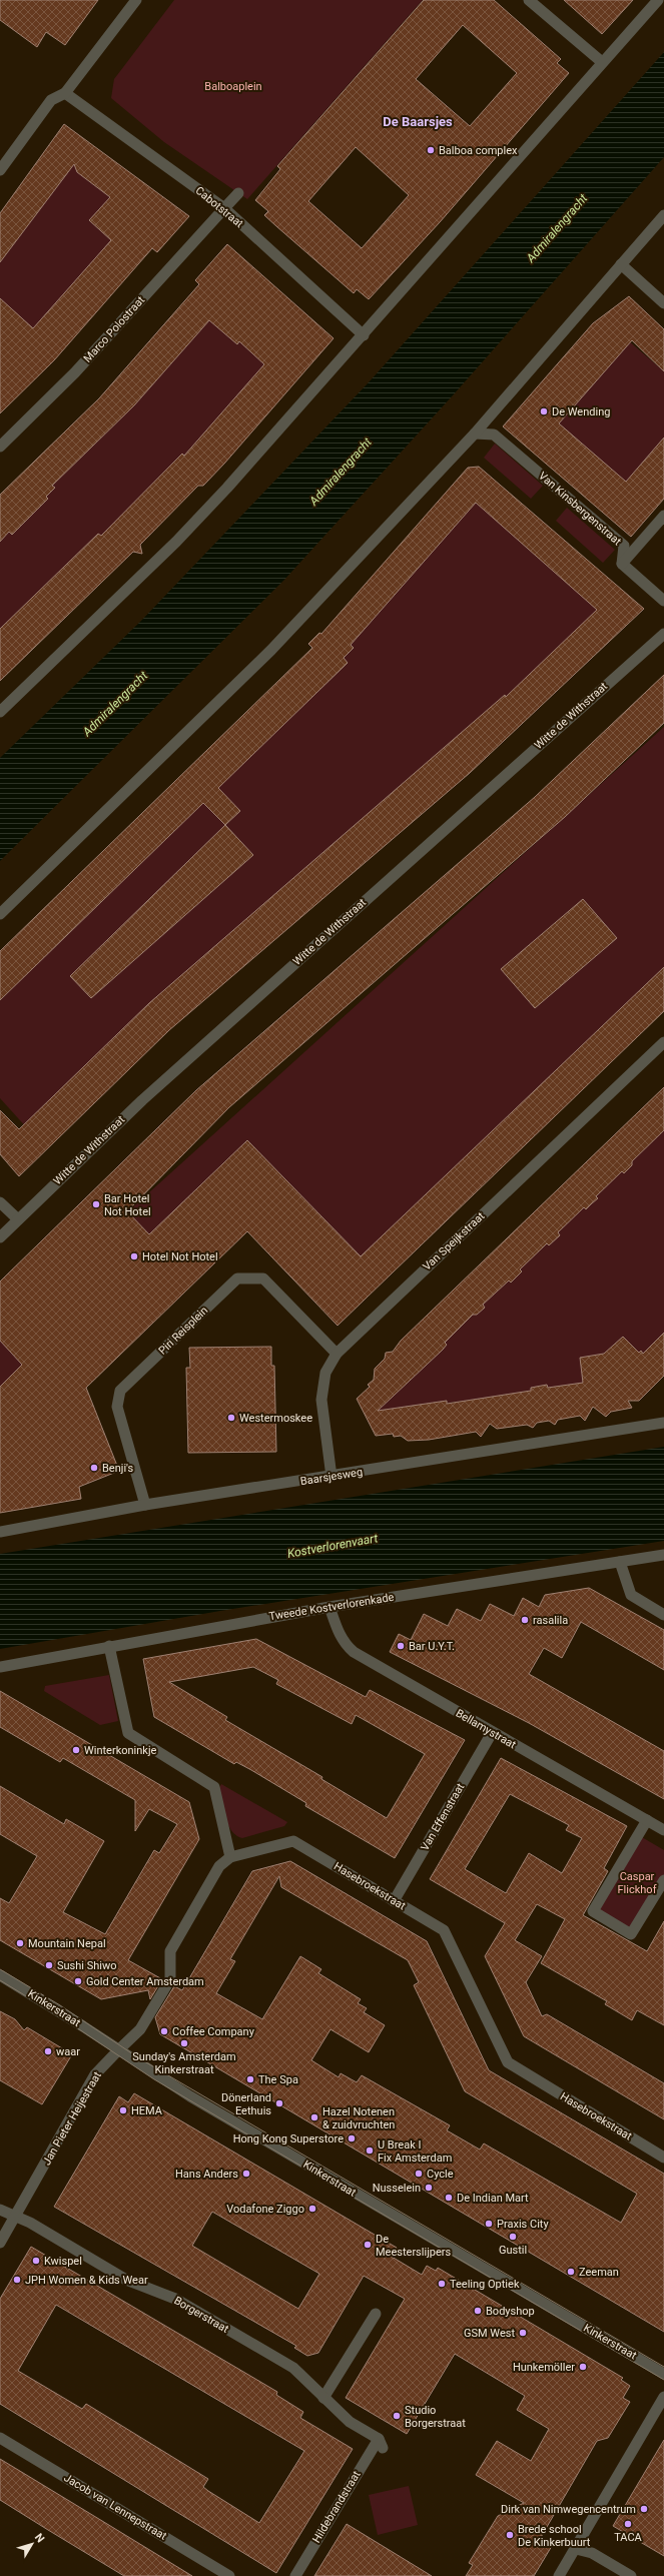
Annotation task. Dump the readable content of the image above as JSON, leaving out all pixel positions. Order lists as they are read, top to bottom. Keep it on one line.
{"streets":{"street":["Cabotstraat","Marco Polostraat","Van Kinsbergenstraat","Witte de Withstraat","Van Speijkstraat","Piri Reisplein","Baarsjesweg","Tweede Kostverlorenkade","Bellamystraat","Van Effenstraat","Hasebroekstraat","Kinkerstraat","Jan Pieter Heijestraat","Borgerstraat","Jacob van Lennepstraat","Hildebrandstraat"]},"crossings":[["Cabotstraat","Marco Polostraat"],["Van Speijkstraat","Piri Reisplein"],["Van Speijkstraat","Baarsjesweg"],["Piri Reisplein","Baarsjesweg"],["Tweede Kostverlorenkade","Bellamystraat"],["Bellamystraat","Van Effenstraat"],["Van Effenstraat","Hasebroekstraat"],["Hasebroekstraat","Jan Pieter Heijestraat"],["Kinkerstraat","Jan Pieter Heijestraat"],["Jan Pieter Heijestraat","Borgerstraat"],["Borgerstraat","Hildebrandstraat"]],"districts":["De Baarsjes"],"water":["Admiralengracht","Kostverlorenvaart"],"parks":["Balboaplein","Caspar Flickhof"],"places":["Balboa complex","De Wending","Bar Hotel Not Hotel","Hotel Not Hotel","Westermoskee","Benji's","rasalila","Bar U.Y.T.","Winterkoninkje","Mountain Nepal","Sushi Shiwo","Gold Center Amsterdam","Coffee Company","Sunday's Amsterdam Kinkerstraat","waar","The Spa","Dönerland Eethuis","HEMA","Hazel Notenen & zuidvruchten","Hong Kong Superstore","U Break I Fix Amsterdam","Hans Anders","Cycle","Nusselein","De Indian Mart","Vodafone Ziggo","Praxis City","Gustil","De Meesterslijpers","Kwispel","Zeeman","JPH Women & Kids Wear","Teeling Optiek","Bodyshop","GSM West","Hunkemöller","Studio Borgerstraat","Dirk van Nimwegencentrum","TACA","Brede school De Kinkerbuurt"],"north":"top right"}
